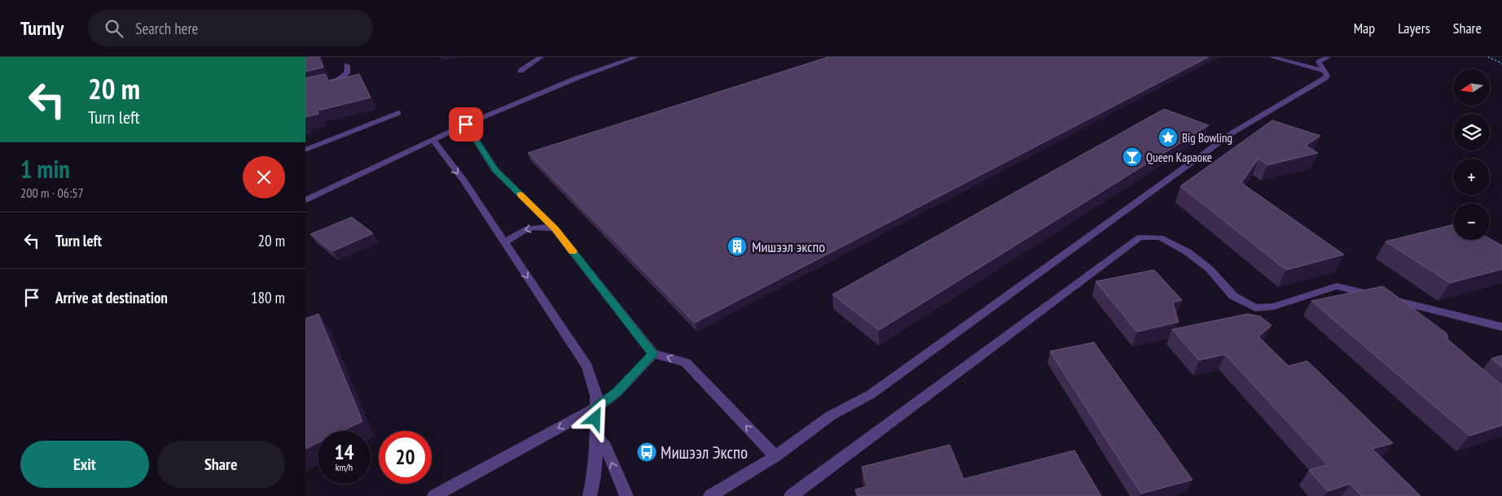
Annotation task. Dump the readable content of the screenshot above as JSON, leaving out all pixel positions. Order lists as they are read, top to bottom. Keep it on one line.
{"places":{"place":["Big Bowling"],"bar":["Queen Караоке"],"building":["Мишээл экспо"],"bus stop":["Мишээл Экспо"]},"north":"left","page":{"header":"Turnly","search":"Search here","nav":["Map","Layers","Share"],"turn":["20 m","Turn left"],"map_buttons":["+","−"],"heading":["1 min","200 m · 06:57"],"list":[{"name":"Turn left","value":"20 m"},{"name":"Arrive at destination","value":"180 m"}],"speed":"14 km/h","limit":"20","buttons":["Exit","Share"]}}
